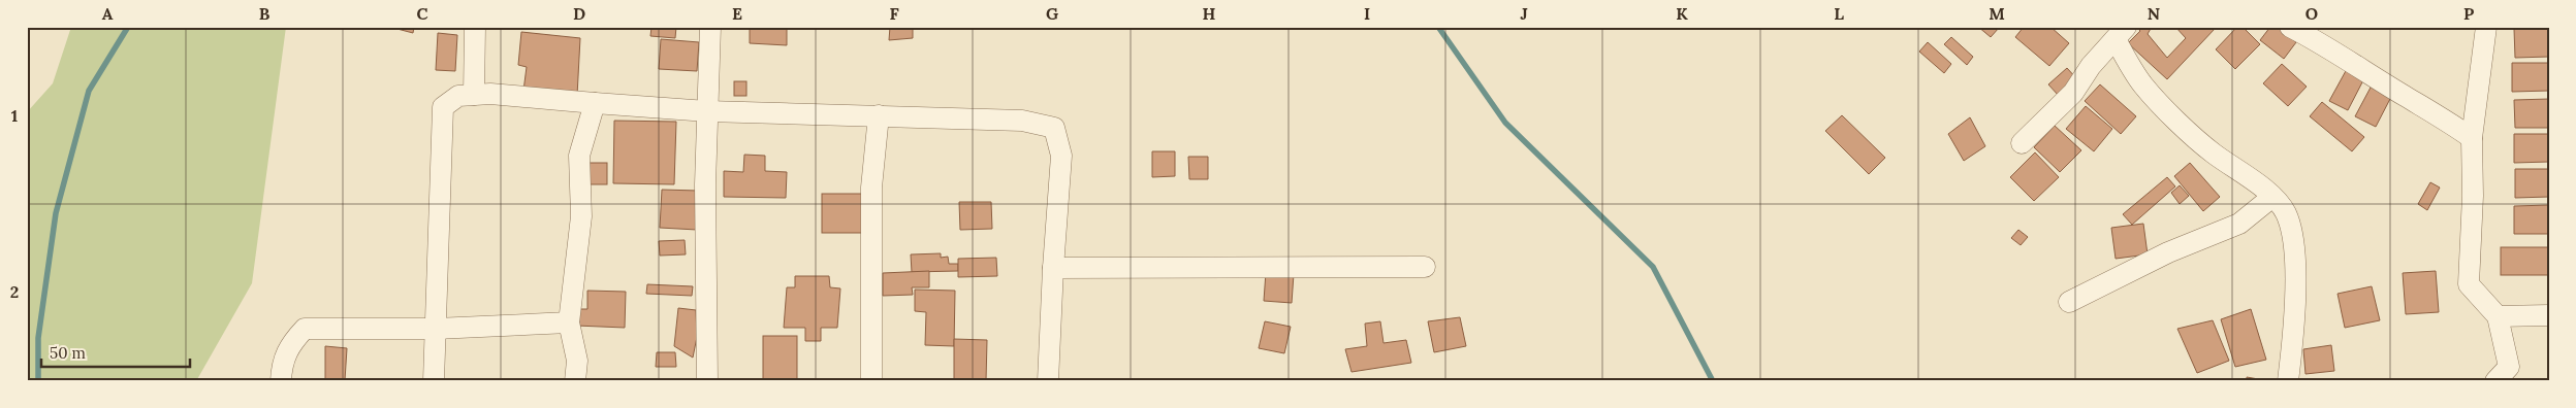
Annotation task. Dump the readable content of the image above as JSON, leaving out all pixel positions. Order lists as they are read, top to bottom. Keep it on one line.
{"scale_bar":"50 m","grid":{"columns":["A","B","C","D","E","F","G","H","I","J","K","L","M","N","O","P"],"rows":["1","2"]}}
